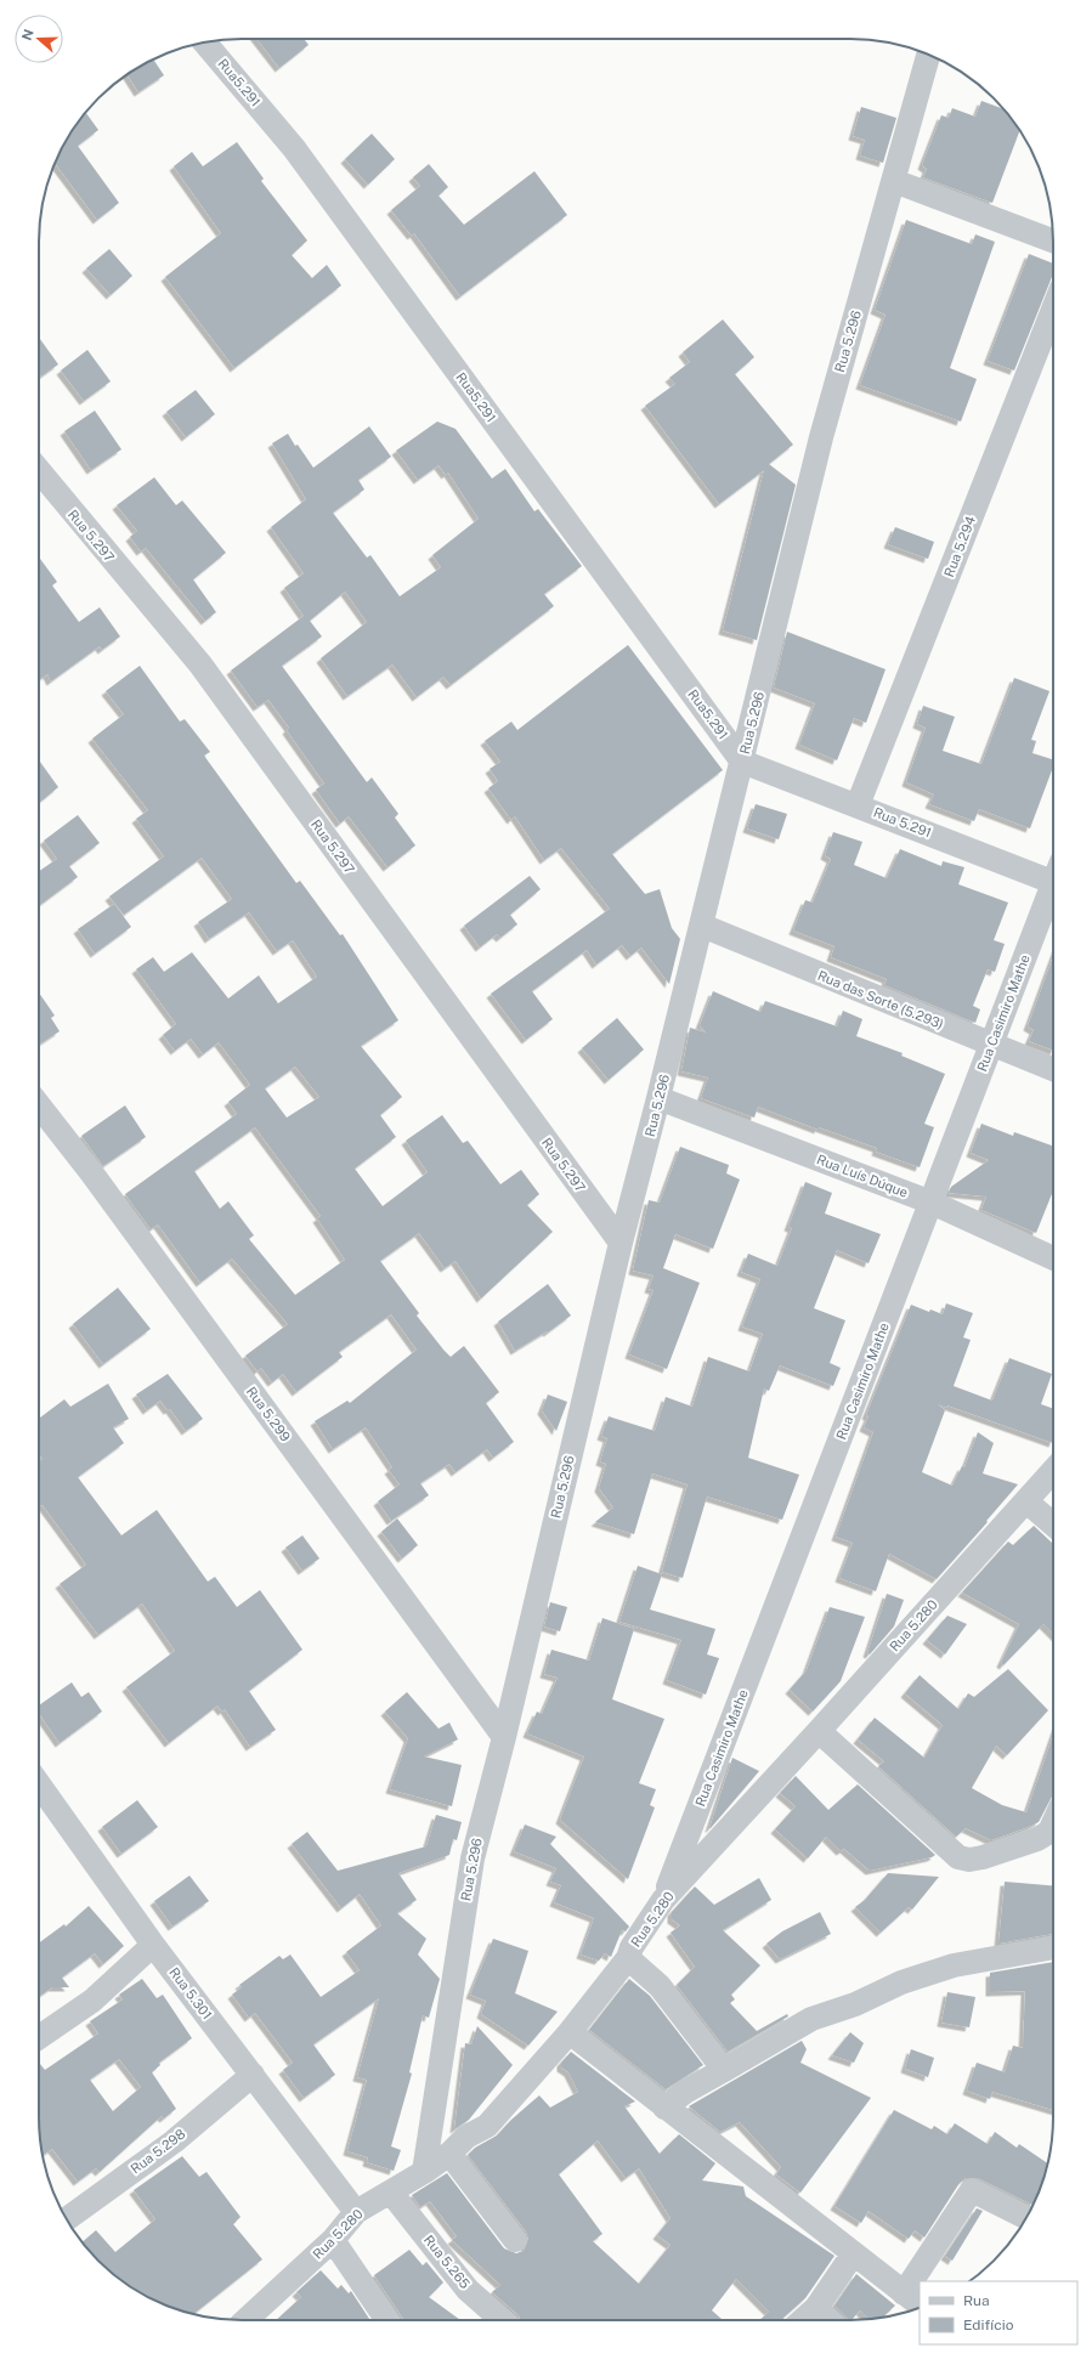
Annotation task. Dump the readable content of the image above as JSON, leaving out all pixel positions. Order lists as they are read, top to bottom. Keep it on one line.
{"streets":{"street":["Rua5.291","Rua 5.296","Rua 5.297","Rua 5.294","Rua 5.291","Rua das Sorte (5.293)","Rua Casimiro Mathe","Rua Luís Dúque","Rua 5.299","Rua 5.280","Rua 5.301","Rua 5.298","Rua 5.265"]},"crossings":[["Rua5.291","Rua 5.296"],["Rua5.291","Rua 5.291"],["Rua 5.296","Rua 5.297"],["Rua 5.296","Rua 5.291"],["Rua 5.296","Rua das Sorte (5.293)"],["Rua 5.296","Rua Luís Dúque"],["Rua 5.296","Rua 5.299"],["Rua 5.296","Rua 5.280"],["Rua 5.294","Rua 5.291"],["Rua das Sorte (5.293)","Rua Casimiro Mathe"],["Rua Casimiro Mathe","Rua Luís Dúque"],["Rua Casimiro Mathe","Rua 5.280"],["Rua 5.280","Rua 5.301"],["Rua 5.280","Rua 5.265"],["Rua 5.301","Rua 5.298"]],"legend":["Rua","Edifício"],"north":"left"}
